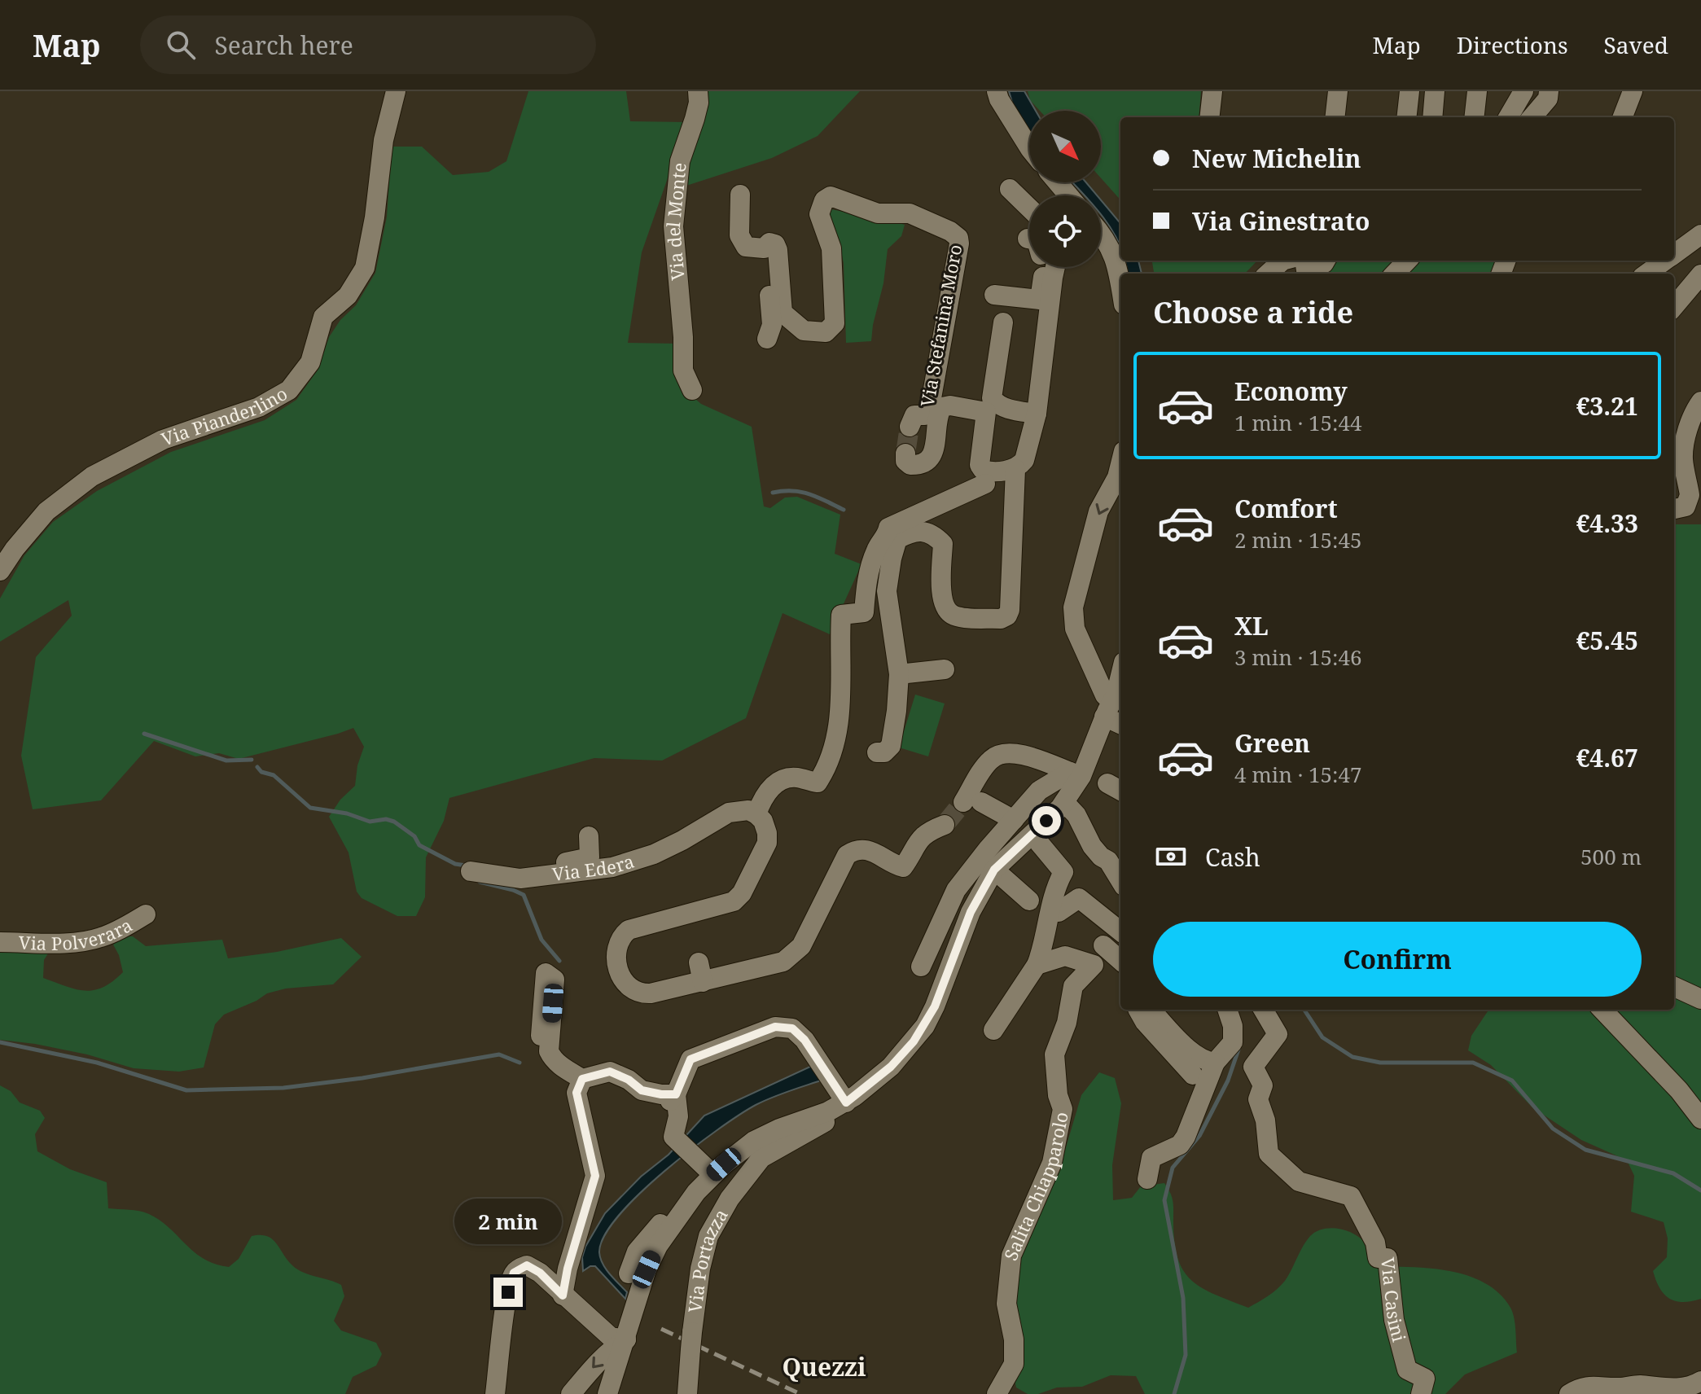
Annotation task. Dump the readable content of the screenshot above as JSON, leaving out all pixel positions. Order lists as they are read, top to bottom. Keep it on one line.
{"streets":{"street":["Via del Monte","Via Stefanina Moro","Via Pianderlino","Via Edera","Via Polverara","Salita Chiapparolo","Via Portazza","Via Casini"]},"districts":["Quezzi"],"north":"bottom right","page":{"header":"Map","search":"Search here","nav":["Map","Directions","Saved"],"banner":["New Michelin","Via Ginestrato"],"heading":"Choose a ride","list":[{"name":"Economy","note":"1 min · 15:44","value":"€3.21"},{"name":"Comfort","note":"2 min · 15:45","value":"€4.33"},{"name":"XL","note":"3 min · 15:46","value":"€5.45"},{"name":"Green","note":"4 min · 15:47","value":"€4.67"}],"pay":["Cash","500 m"],"buttons":"Confirm","bubble":"2 min"}}
